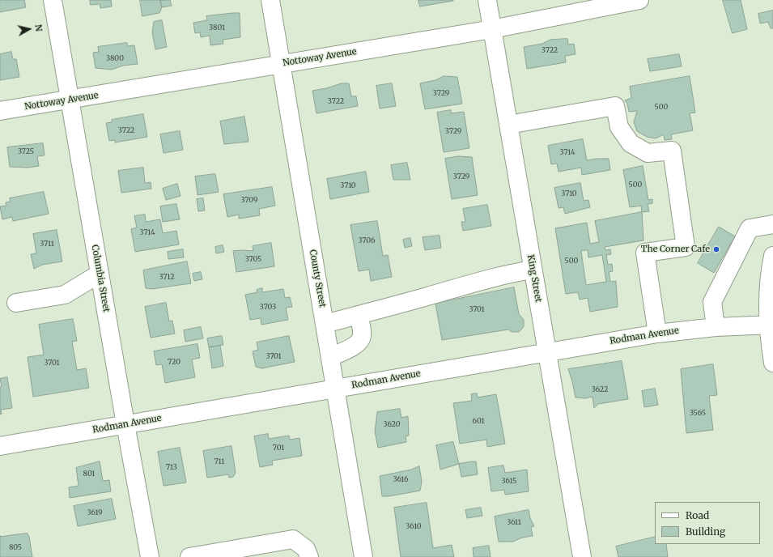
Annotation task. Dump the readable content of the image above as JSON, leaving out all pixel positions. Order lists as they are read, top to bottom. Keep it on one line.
{"streets":{"street":["Nottoway Avenue","Columbia Street","County Street","King Street","Rodman Avenue"]},"crossings":[["Nottoway Avenue","Columbia Street"],["Nottoway Avenue","County Street"],["Nottoway Avenue","King Street"],["Columbia Street","Rodman Avenue"],["County Street","Rodman Avenue"],["King Street","Rodman Avenue"]],"places":["The Corner Cafe"],"house_numbers":["3801","3722","3800","3729","3722","500","3722","3729","3725","3714","3729","500","3710","3710","3709","3714","3706","3711","3705","500","3712","3703","3701","3701","720","3701","3622","3565","601","3620","701","711","713","801","3616","3615","3619","3611","3610","805"],"legend":["Road","Building"],"north":"right"}
